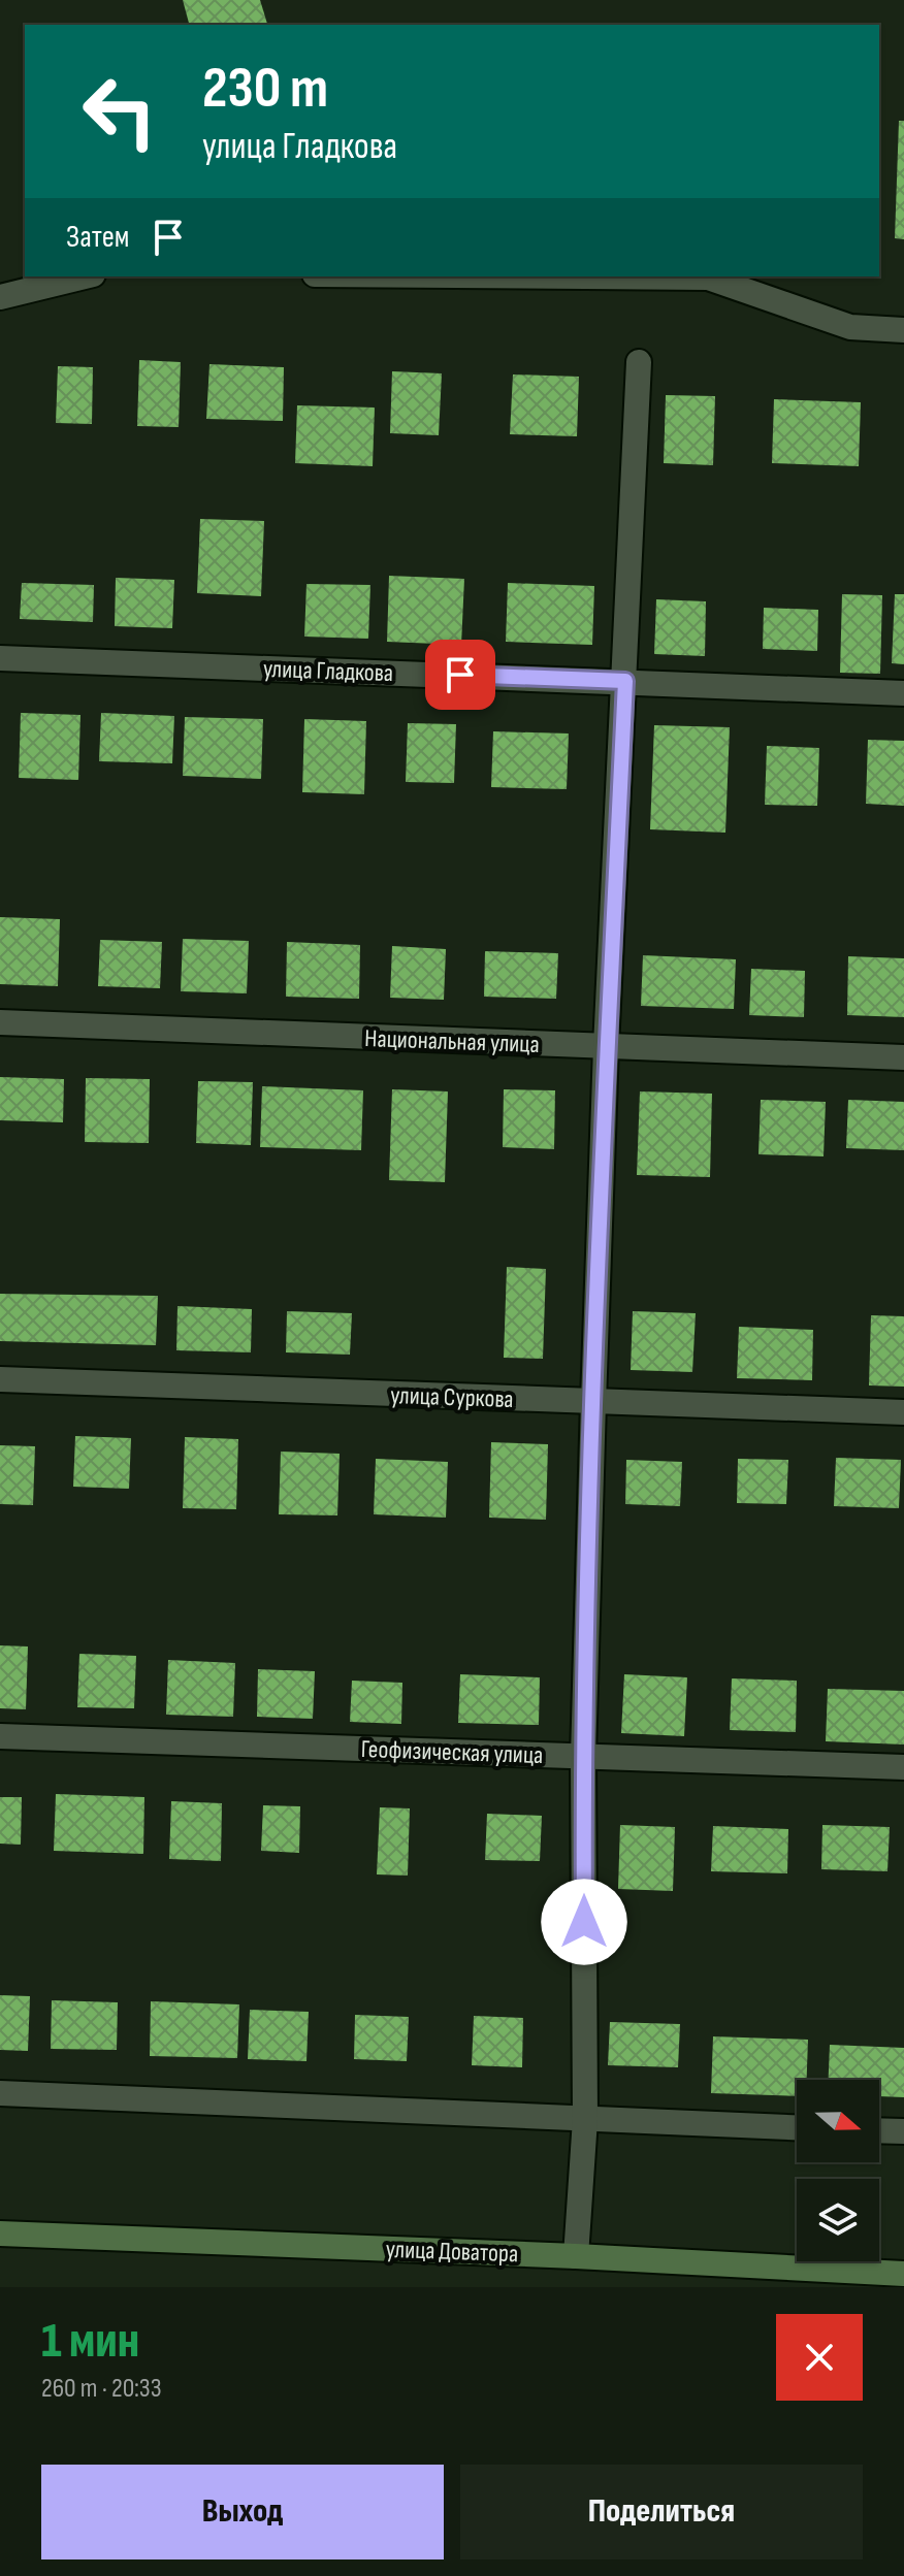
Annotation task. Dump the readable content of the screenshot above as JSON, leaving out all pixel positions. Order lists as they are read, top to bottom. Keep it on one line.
{"streets":{"main road":["улица Доватора"],"street":["улица Гладкова","Национальная улица","улица Суркова","Геофизическая улица"]},"north":"right","page":{"turn":["230 m","улица Гладкова"],"then":"Затем","heading":["1 мин","260 m · 20:33"],"buttons":["Выход","Поделиться"]}}
